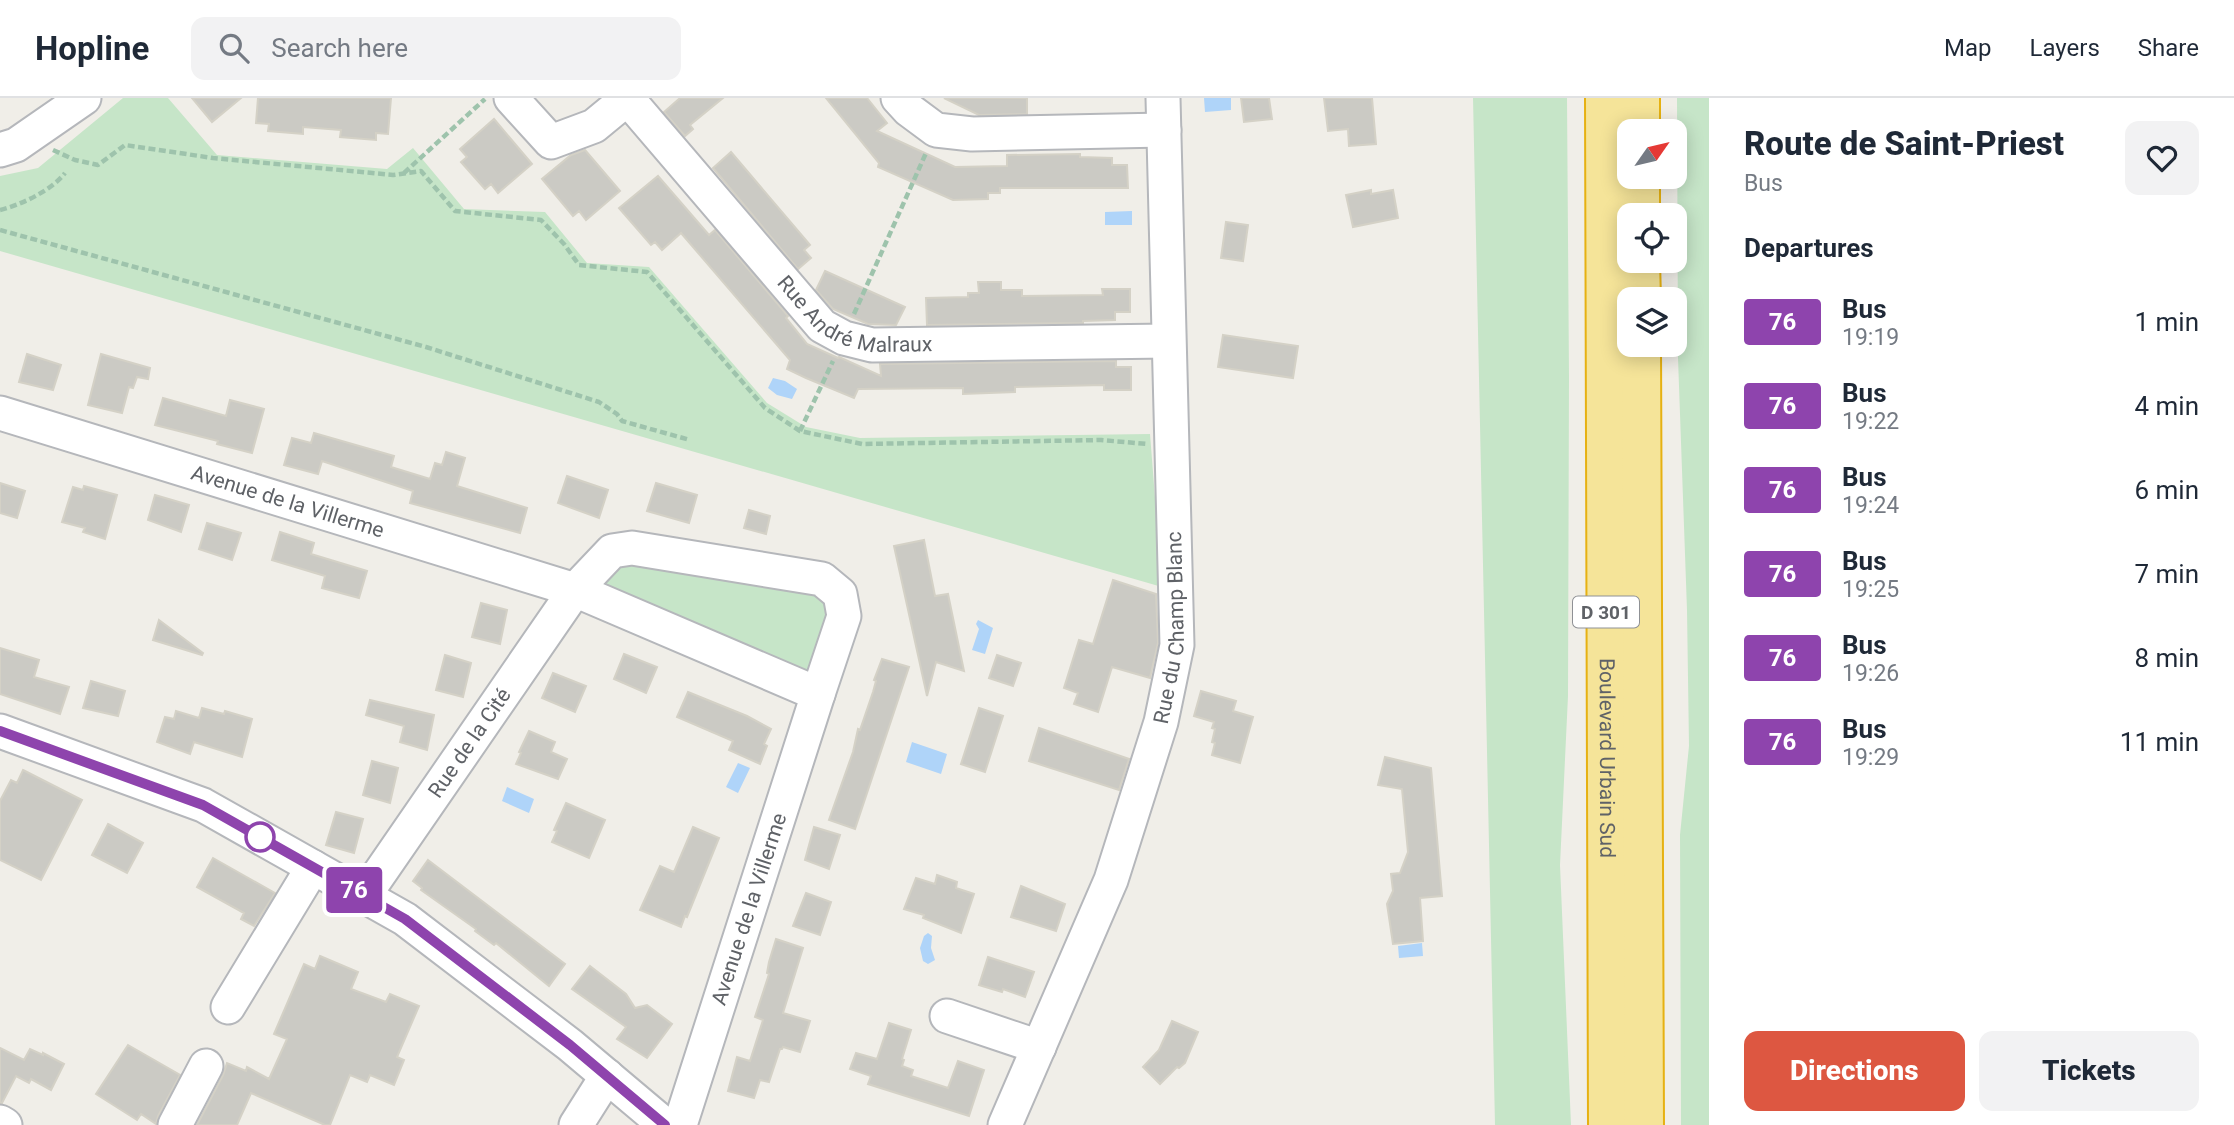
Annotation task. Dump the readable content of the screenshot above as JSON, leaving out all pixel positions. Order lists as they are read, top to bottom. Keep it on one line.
{"streets":{"highway":["D 301","Boulevard Urbain Sud"],"street":["Rue André Malraux","Avenue de la Villerme","Rue du Champ Blanc","Rue de la Cité"]},"crossings":[["Rue André Malraux","Rue du Champ Blanc"],["Avenue de la Villerme","Rue de la Cité"]],"lines":["bus line 76"],"north":"top right","page":{"header":"Hopline","search":"Search here","nav":["Map","Layers","Share"],"on_map":"76","heading":[["Route de Saint-Priest","Bus"],"Departures"],"list":[{"mark":"76","name":"Bus","note":"19:19","value":"1 min"},{"mark":"76","name":"Bus","note":"19:22","value":"4 min"},{"mark":"76","name":"Bus","note":"19:24","value":"6 min"},{"mark":"76","name":"Bus","note":"19:25","value":"7 min"},{"mark":"76","name":"Bus","note":"19:26","value":"8 min"},{"mark":"76","name":"Bus","note":"19:29","value":"11 min"}],"buttons":["Directions","Tickets"]}}
